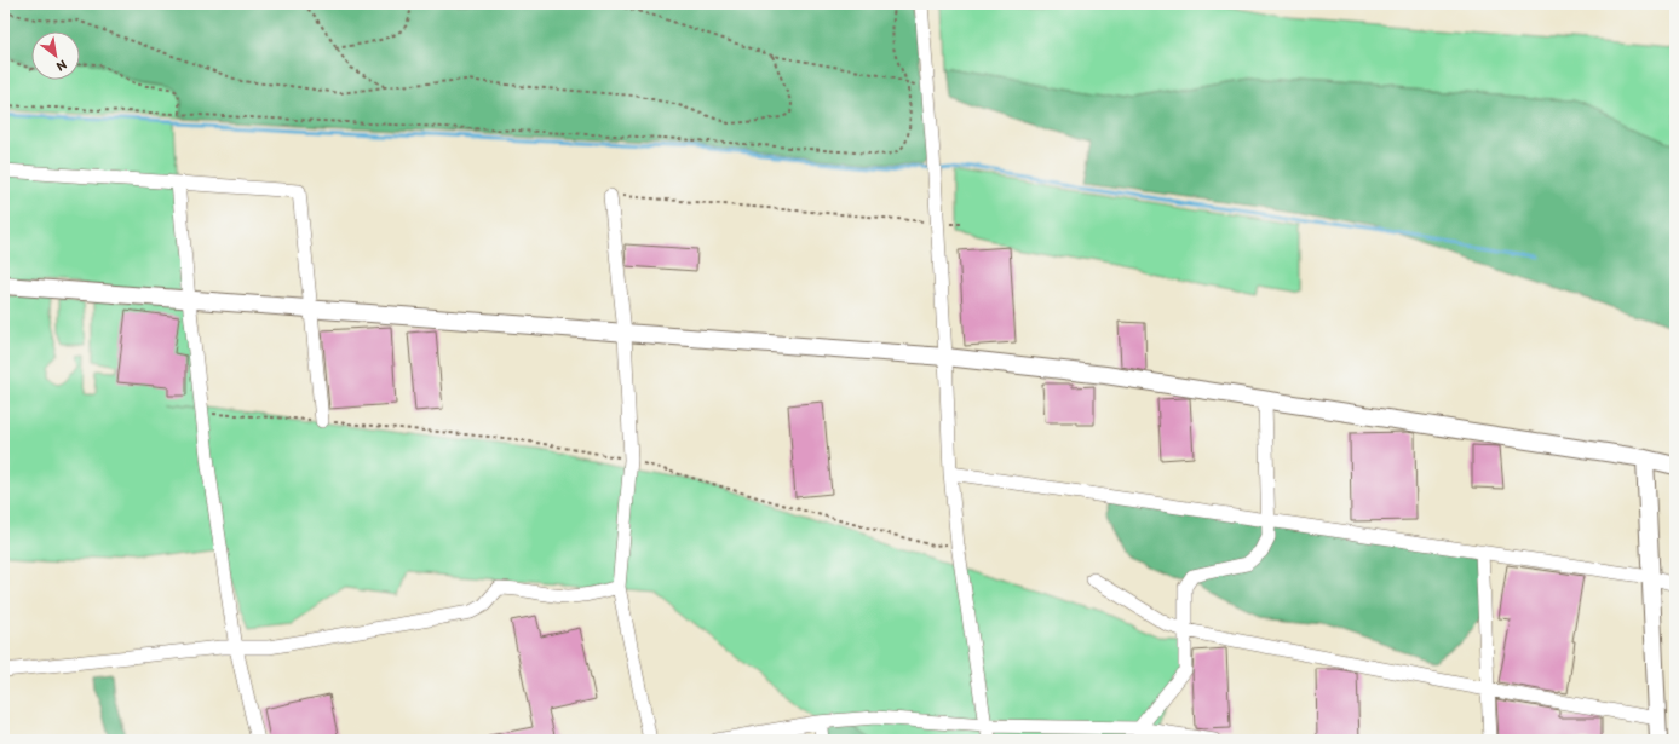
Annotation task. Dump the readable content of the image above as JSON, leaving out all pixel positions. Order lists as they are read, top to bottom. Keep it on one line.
{"north":"bottom right"}
